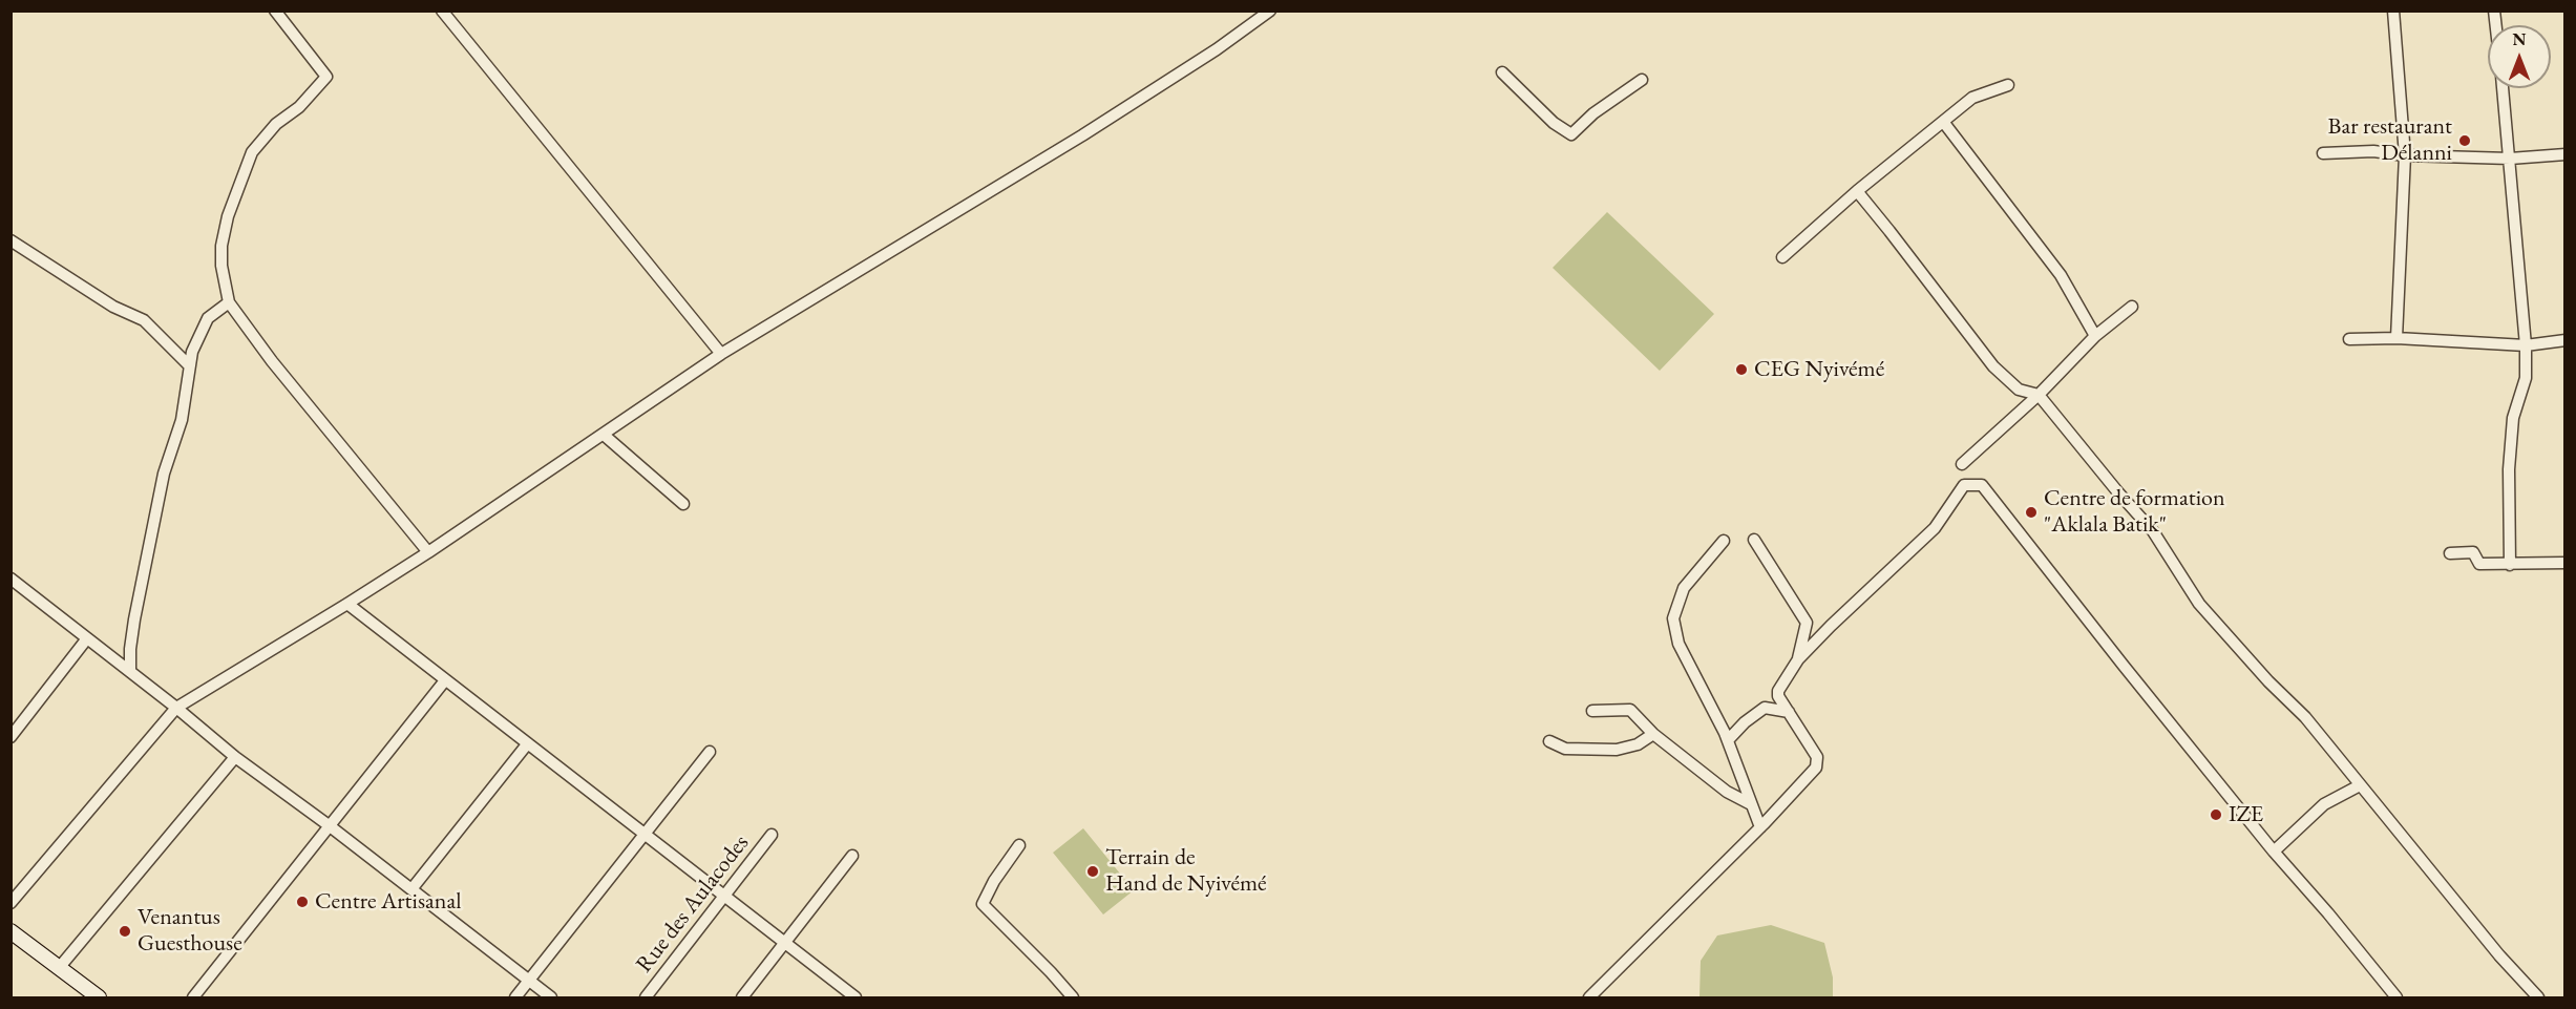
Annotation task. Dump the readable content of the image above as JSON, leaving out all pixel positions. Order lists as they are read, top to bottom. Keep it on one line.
{"streets":{"street":["Rue des Aulacodes"]},"places":["Bar restaurant Délanni","CEG Nyivémé","Centre de formation \"Aklala Batik\"","IZE","Terrain de Hand de Nyivémé","Centre Artisanal","Venantus Guesthouse"],"north":"top"}
